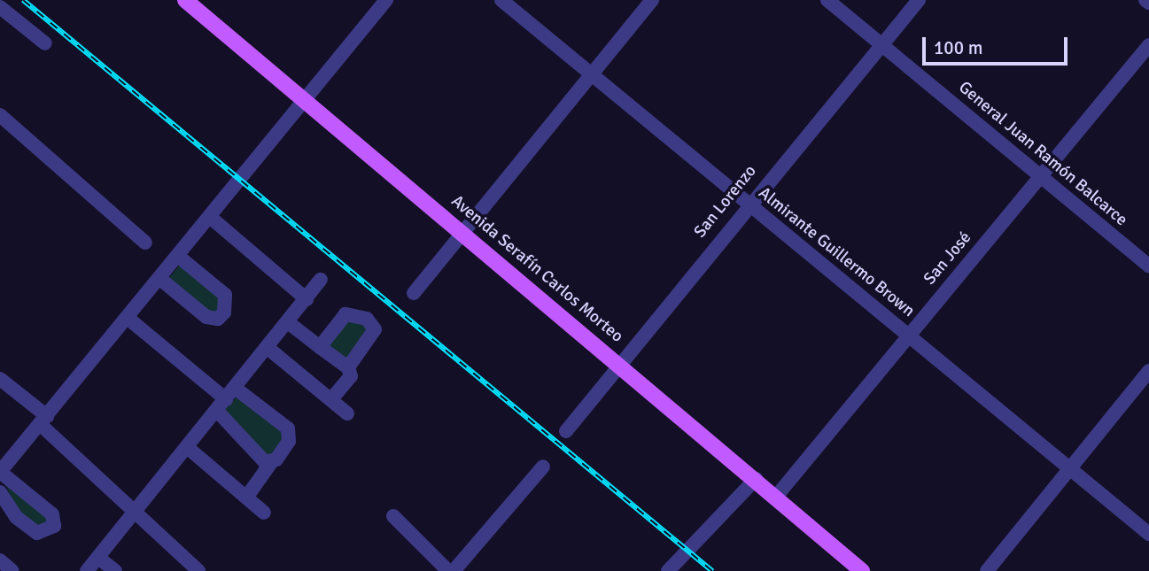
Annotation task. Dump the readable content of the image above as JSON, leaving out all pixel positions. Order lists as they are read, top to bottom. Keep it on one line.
{"streets":{"main road":["Avenida Serafín Carlos Morteo"],"street":["General Juan Ramón Balcarce","San Lorenzo","Almirante Guillermo Brown","San José"]},"crossings":[["General Juan Ramón Balcarce","San Lorenzo"],["General Juan Ramón Balcarce","San José"],["San Lorenzo","Almirante Guillermo Brown"],["San Lorenzo","Avenida Serafín Carlos Morteo"],["Almirante Guillermo Brown","San José"],["San José","Avenida Serafín Carlos Morteo"]],"scale_bar":"100 m"}
